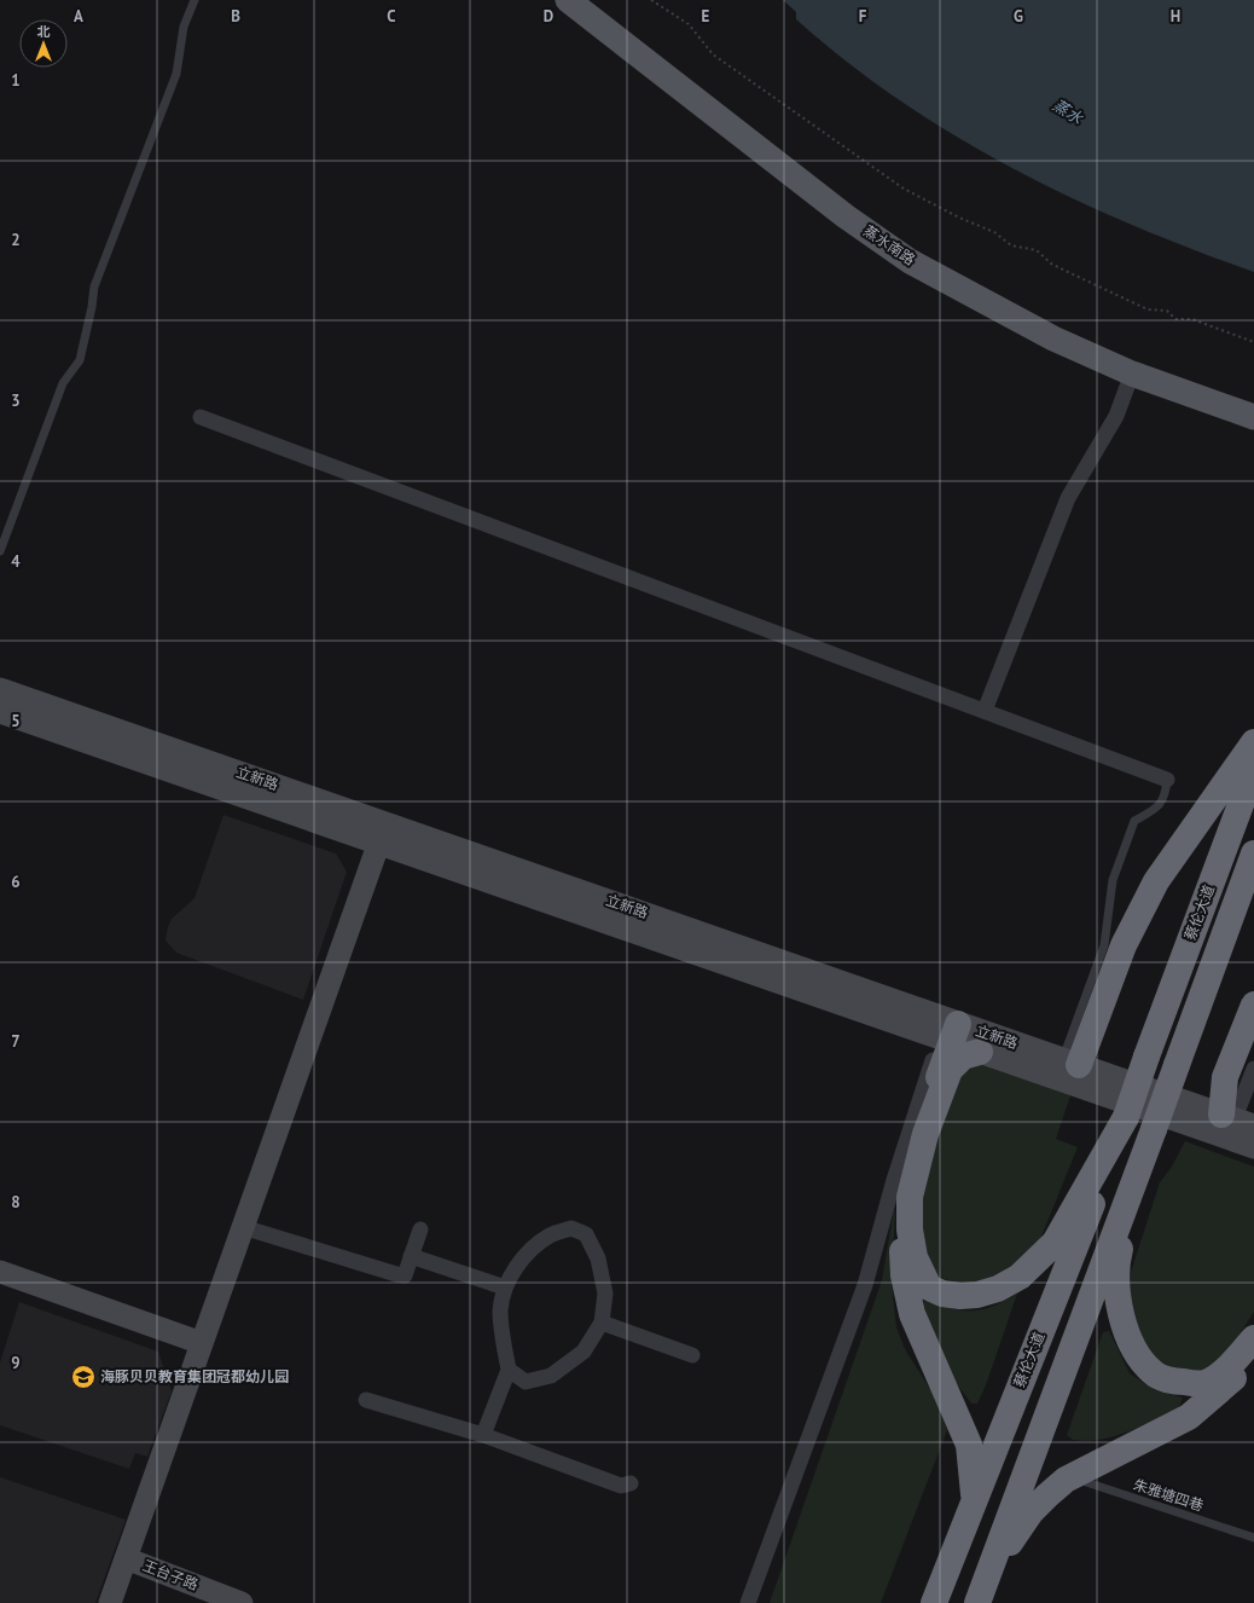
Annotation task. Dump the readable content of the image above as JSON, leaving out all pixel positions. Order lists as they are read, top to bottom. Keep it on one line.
{"streets":{"highway":["蔡伦大道"],"main road":["蒸水南路","立新路","王台子路"],"lane":["朱雅塘四巷"]},"water":["蒸水"],"places":{"school or university":["海豚贝贝教育集团冠都幼儿园"]},"north":"top","grid":{"columns":["A","B","C","D","E","F","G","H"],"rows":["1","2","3","4","5","6","7","8","9"]}}
